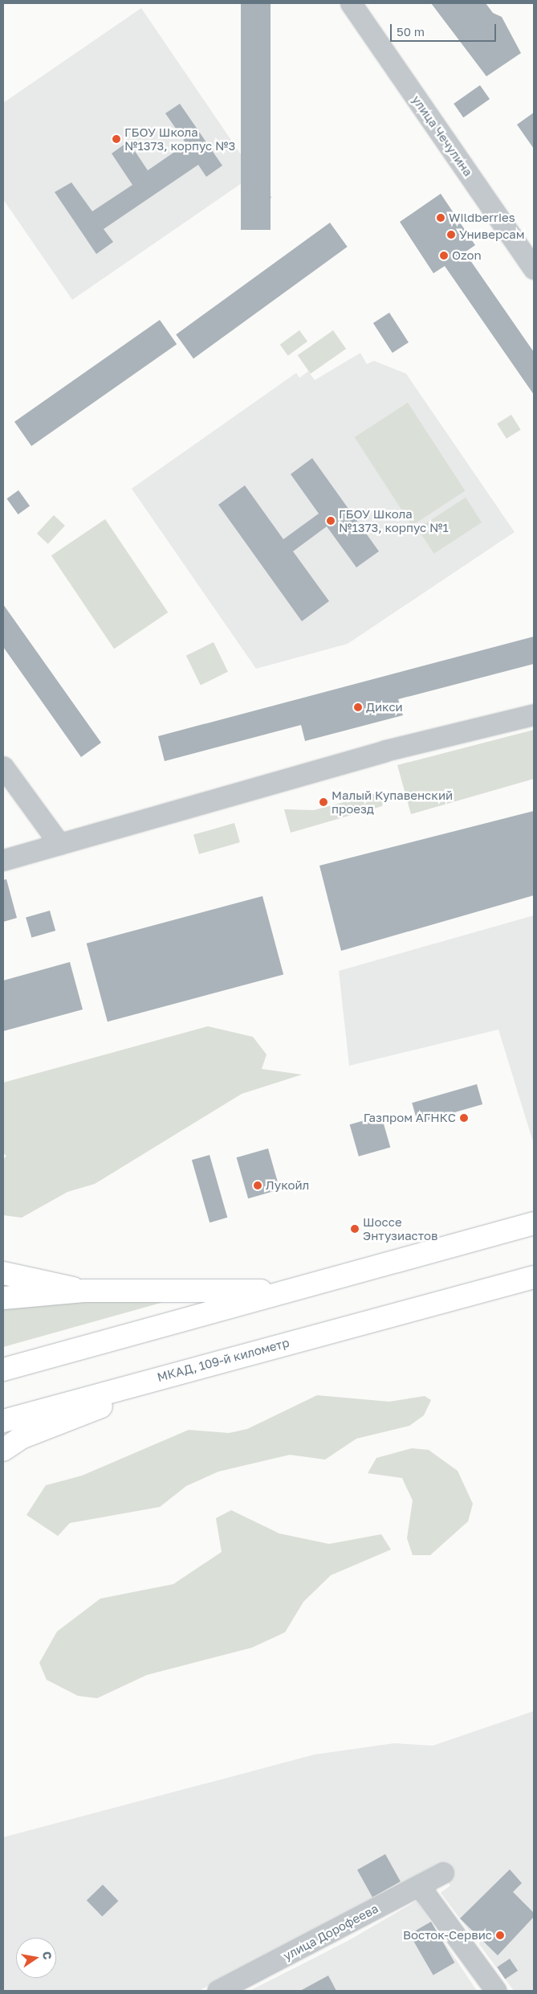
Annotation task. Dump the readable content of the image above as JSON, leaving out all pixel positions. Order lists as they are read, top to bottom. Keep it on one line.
{"streets":{"main road":["МКАД, 109-й километр"],"street":["улица Чечулина","улица Дорофеева"]},"places":["ГБОУ Школа №1373, корпус №3","Wildberries","Универсам","Ozon","ГБОУ Школа №1373, корпус №1","Дикси","Малый Купавенский проезд","Газпром АГНКС","Лукойл","Шоссе Энтузиастов","Восток-Сервис"],"scale_bar":"50 m","north":"right"}
